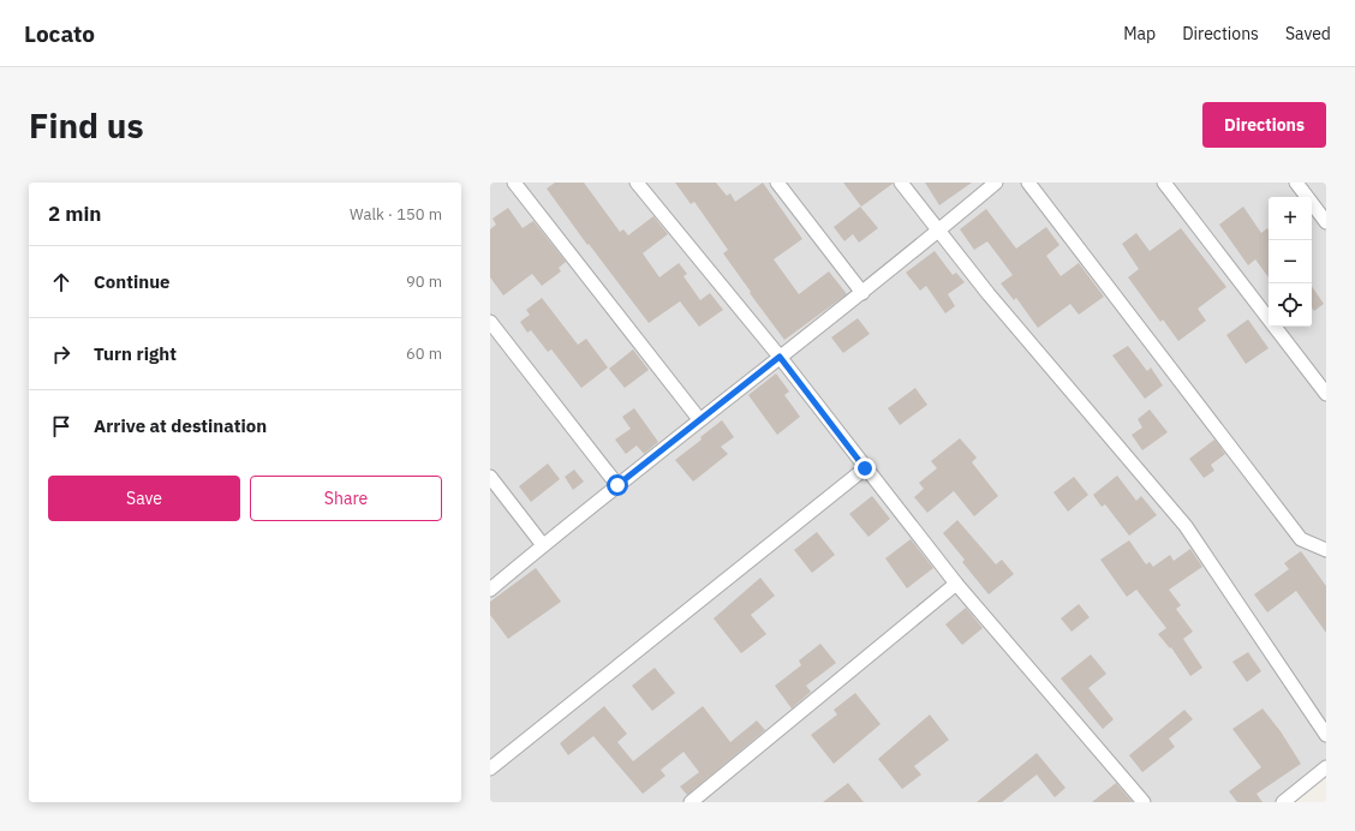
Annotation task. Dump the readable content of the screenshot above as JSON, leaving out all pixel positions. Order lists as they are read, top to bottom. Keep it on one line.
{"page":{"header":"Locato","nav":["Map","Directions","Saved"],"buttons":["Directions",["Save","Share"]],"title":"Find us","heading":["2 min","Walk · 150 m"],"map_buttons":["+","−"],"list":[["Continue","90 m"],["Turn right","60 m"],"Arrive at destination"]}}
